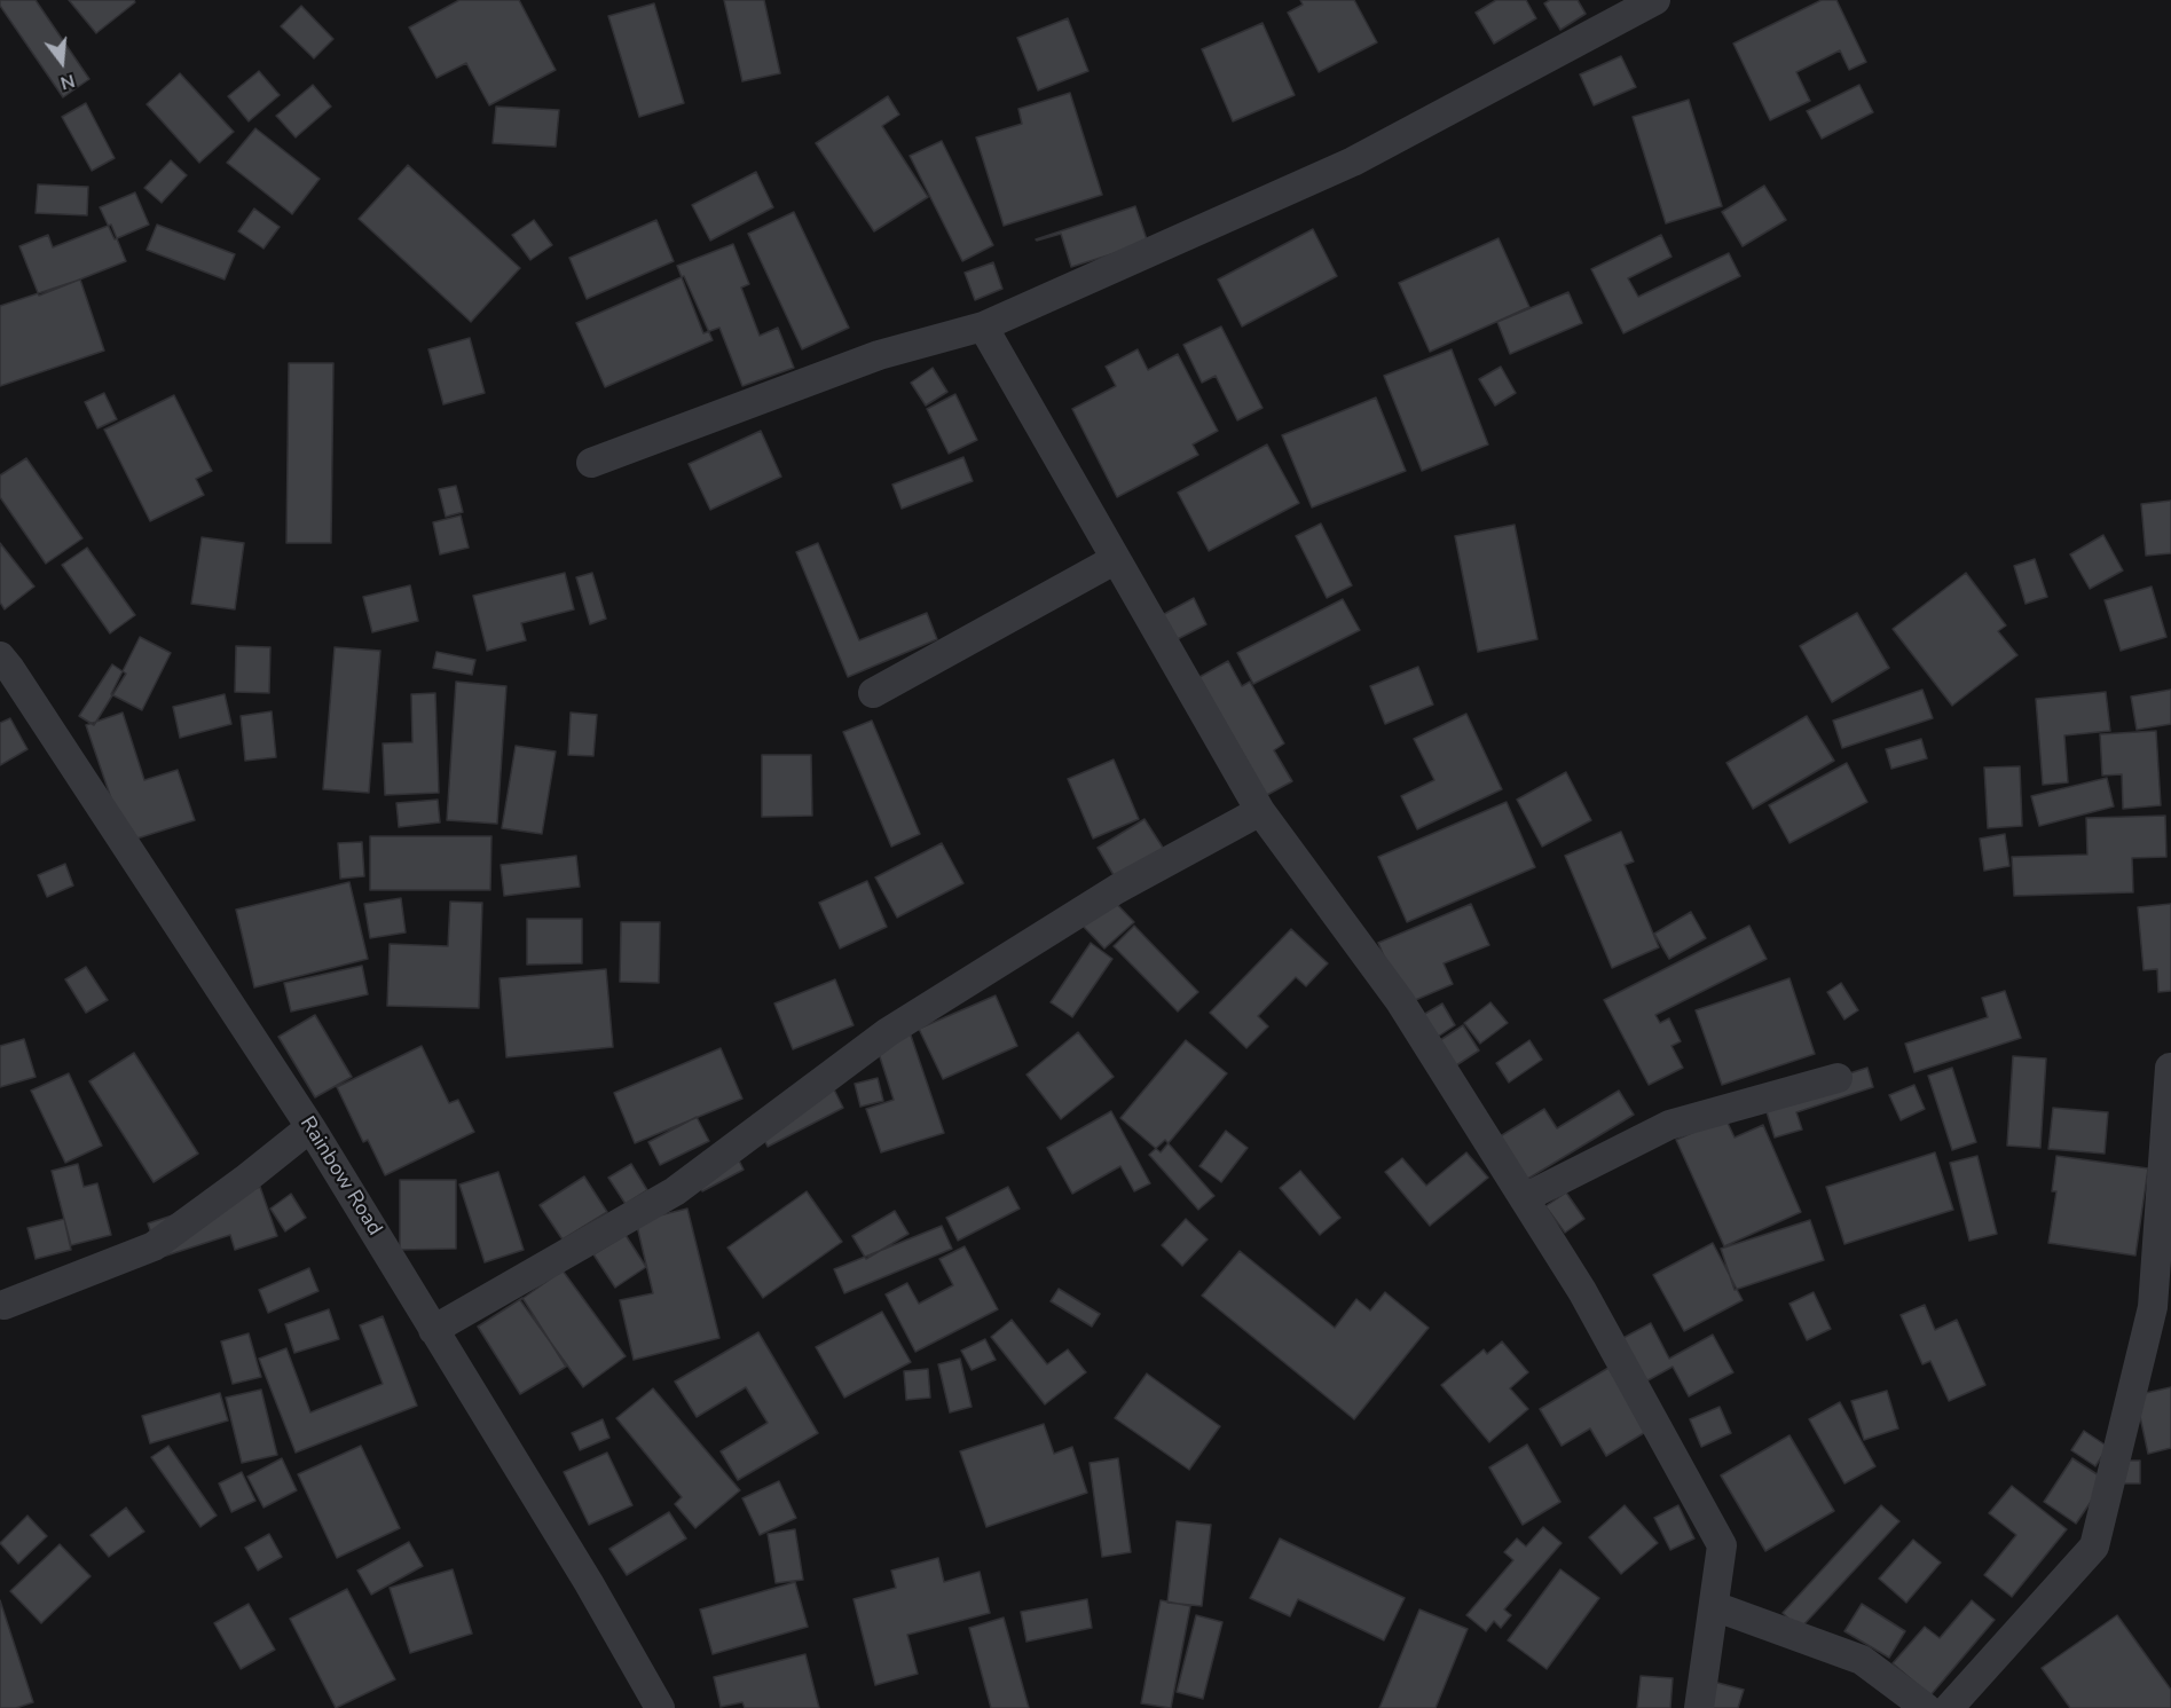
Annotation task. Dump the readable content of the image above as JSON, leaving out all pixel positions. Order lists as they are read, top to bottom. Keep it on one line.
{"streets":{"street":["Rainbow Road"]},"north":"bottom"}
